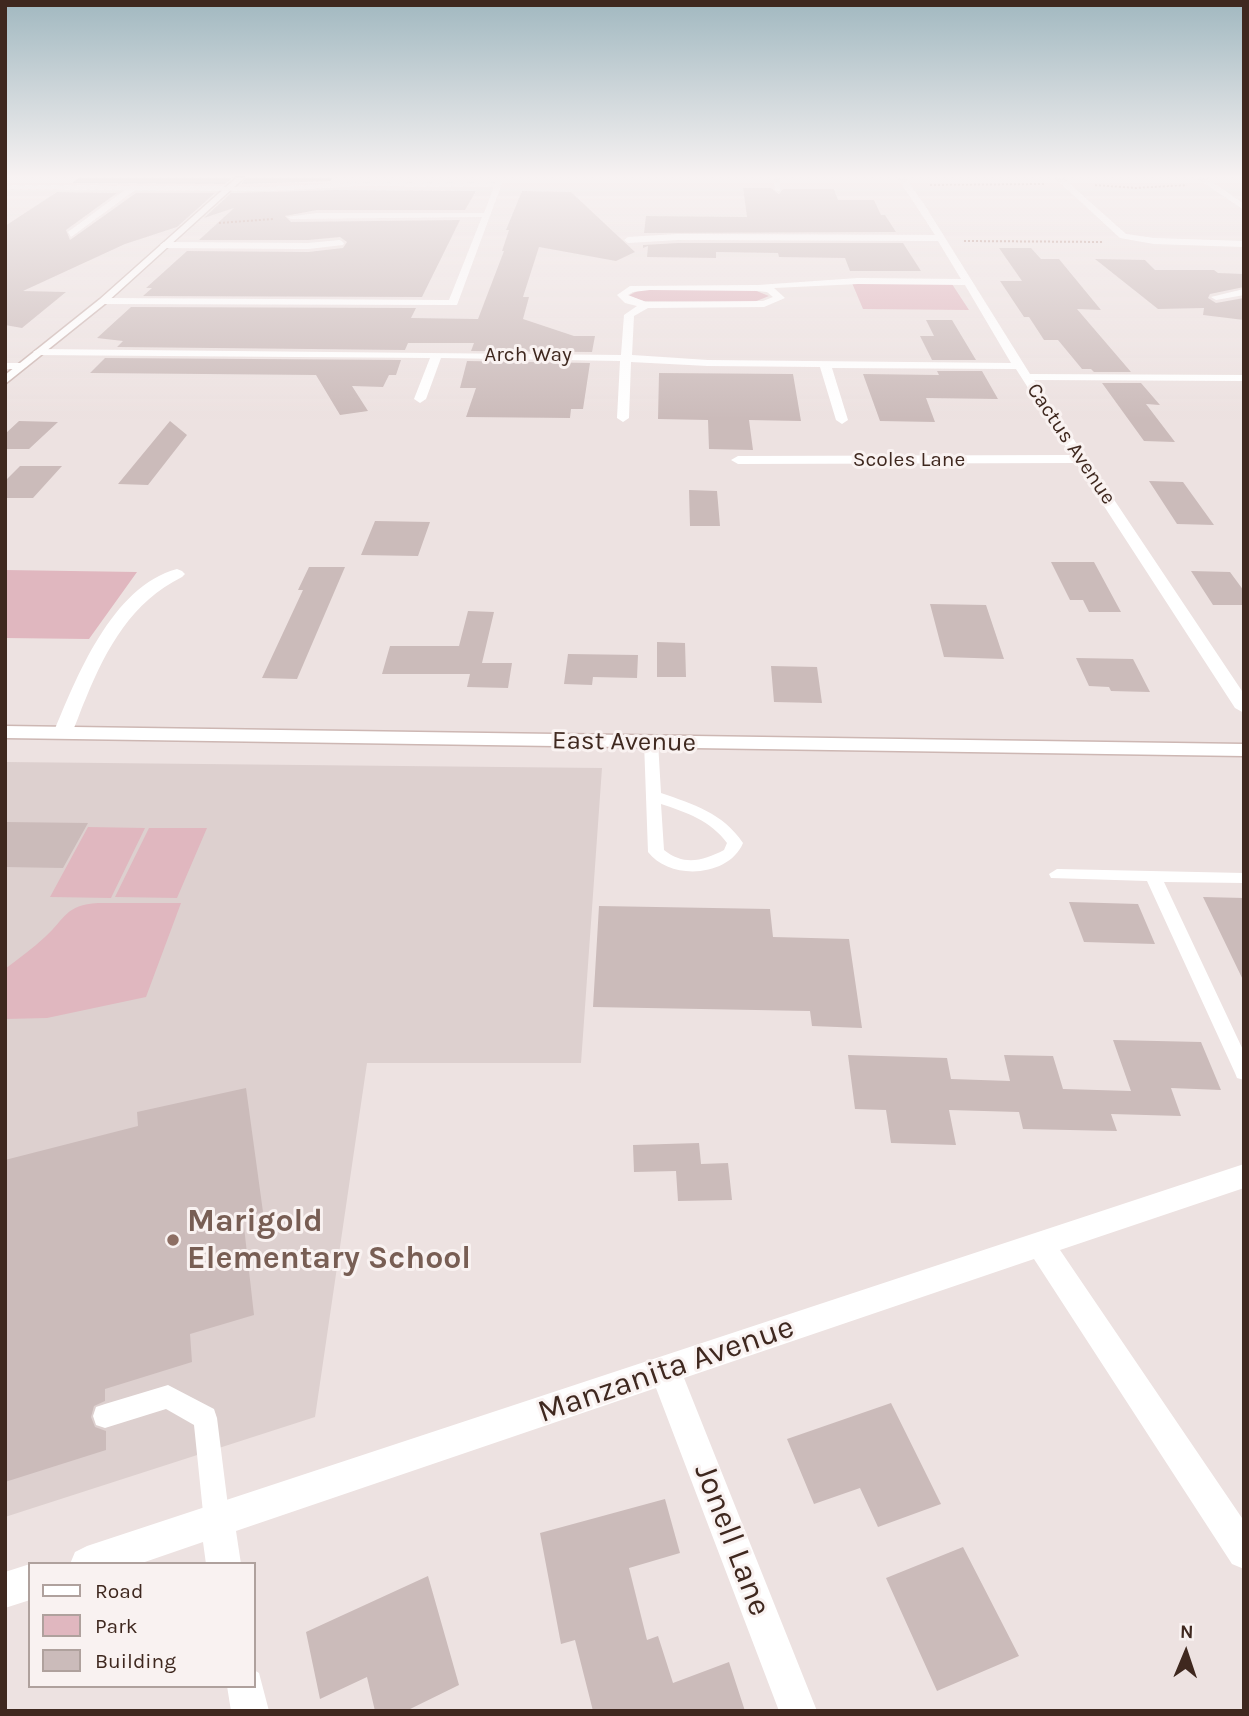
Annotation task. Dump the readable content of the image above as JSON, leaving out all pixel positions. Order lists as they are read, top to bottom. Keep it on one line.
{"streets":{"street":["Arch Way","Cactus Avenue","Scoles Lane","East Avenue","Manzanita Avenue","Jonell Lane"]},"crossings":[["Arch Way","Cactus Avenue"],["Cactus Avenue","Scoles Lane"],["Manzanita Avenue","Jonell Lane"]],"places":["Marigold Elementary School"],"legend":["Road","Park","Building"],"north":"top"}
